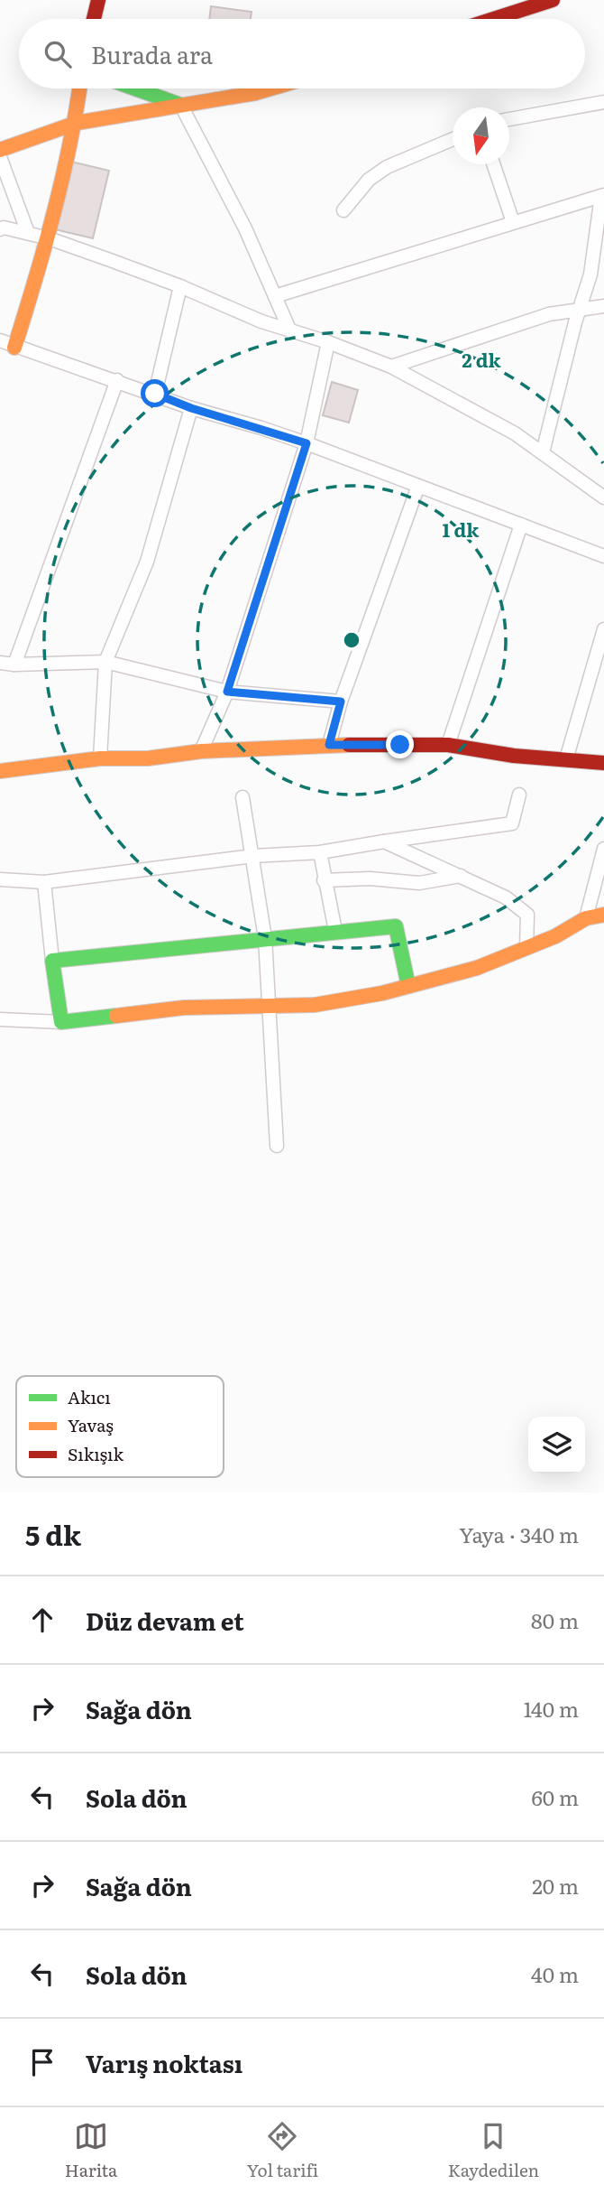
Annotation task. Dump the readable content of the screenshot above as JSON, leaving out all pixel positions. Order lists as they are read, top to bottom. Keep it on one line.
{"legend":["Akıcı","Yavaş","Sıkışık"],"north":"bottom","page":{"search":"Burada ara","heading":["5 dk","Yaya · 340 m"],"list":[["Düz devam et","80 m"],["Sağa dön","140 m"],["Sola dön","60 m"],["Sağa dön","20 m"],["Sola dön","40 m"],"Varış noktası"],"nav":["Harita","Yol tarifi","Kaydedilen"]},"rings":["2 dk","1 dk"]}
